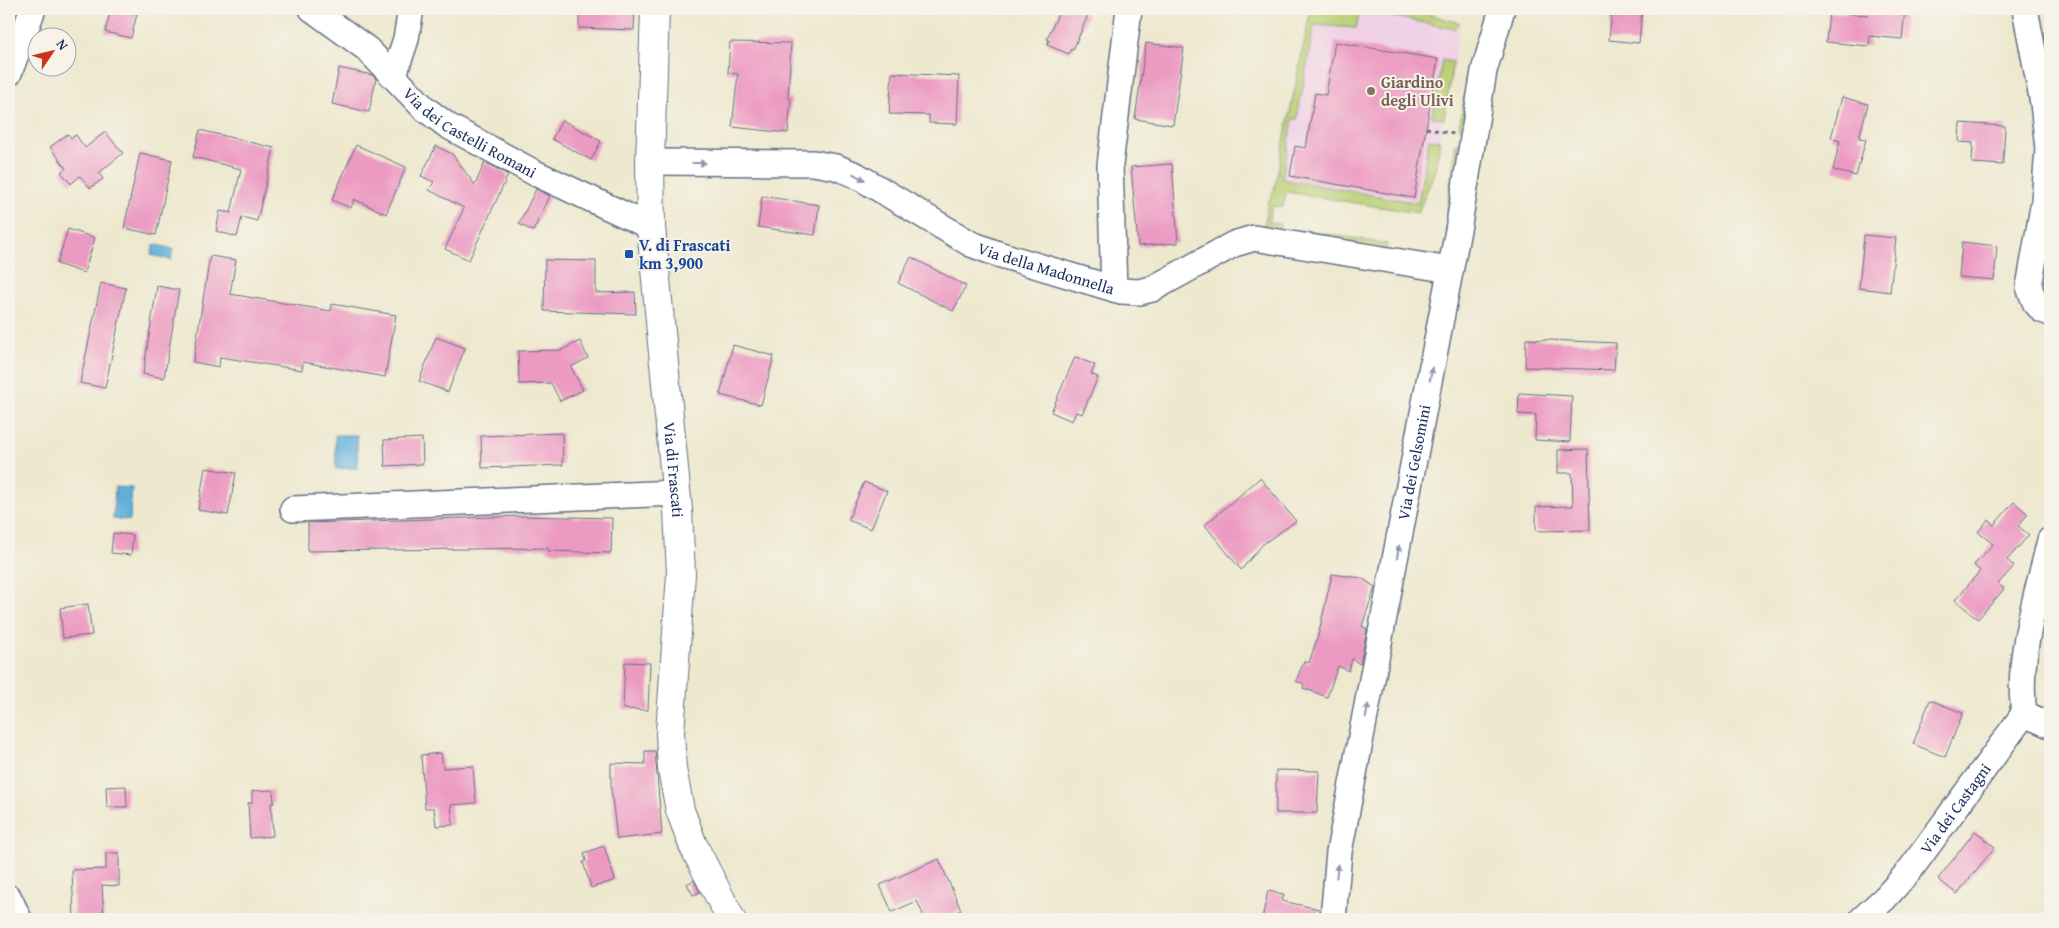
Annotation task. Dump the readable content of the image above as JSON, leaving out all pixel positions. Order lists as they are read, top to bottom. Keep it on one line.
{"streets":{"main road":["Via di Frascati"],"street":["Via dei Castelli Romani","Via della Madonnella","Via dei Gelsomini","Via dei Castagni"]},"crossings":[["Via dei Castelli Romani","Via di Frascati"],["Via della Madonnella","Via dei Gelsomini"],["Via della Madonnella","Via di Frascati"]],"one_way":["Via della Madonnella","Via dei Gelsomini"],"places":{"other":["Giardino degli Ulivi"],"transit":["V. di Frascati km 3,900"]},"north":"top right"}
